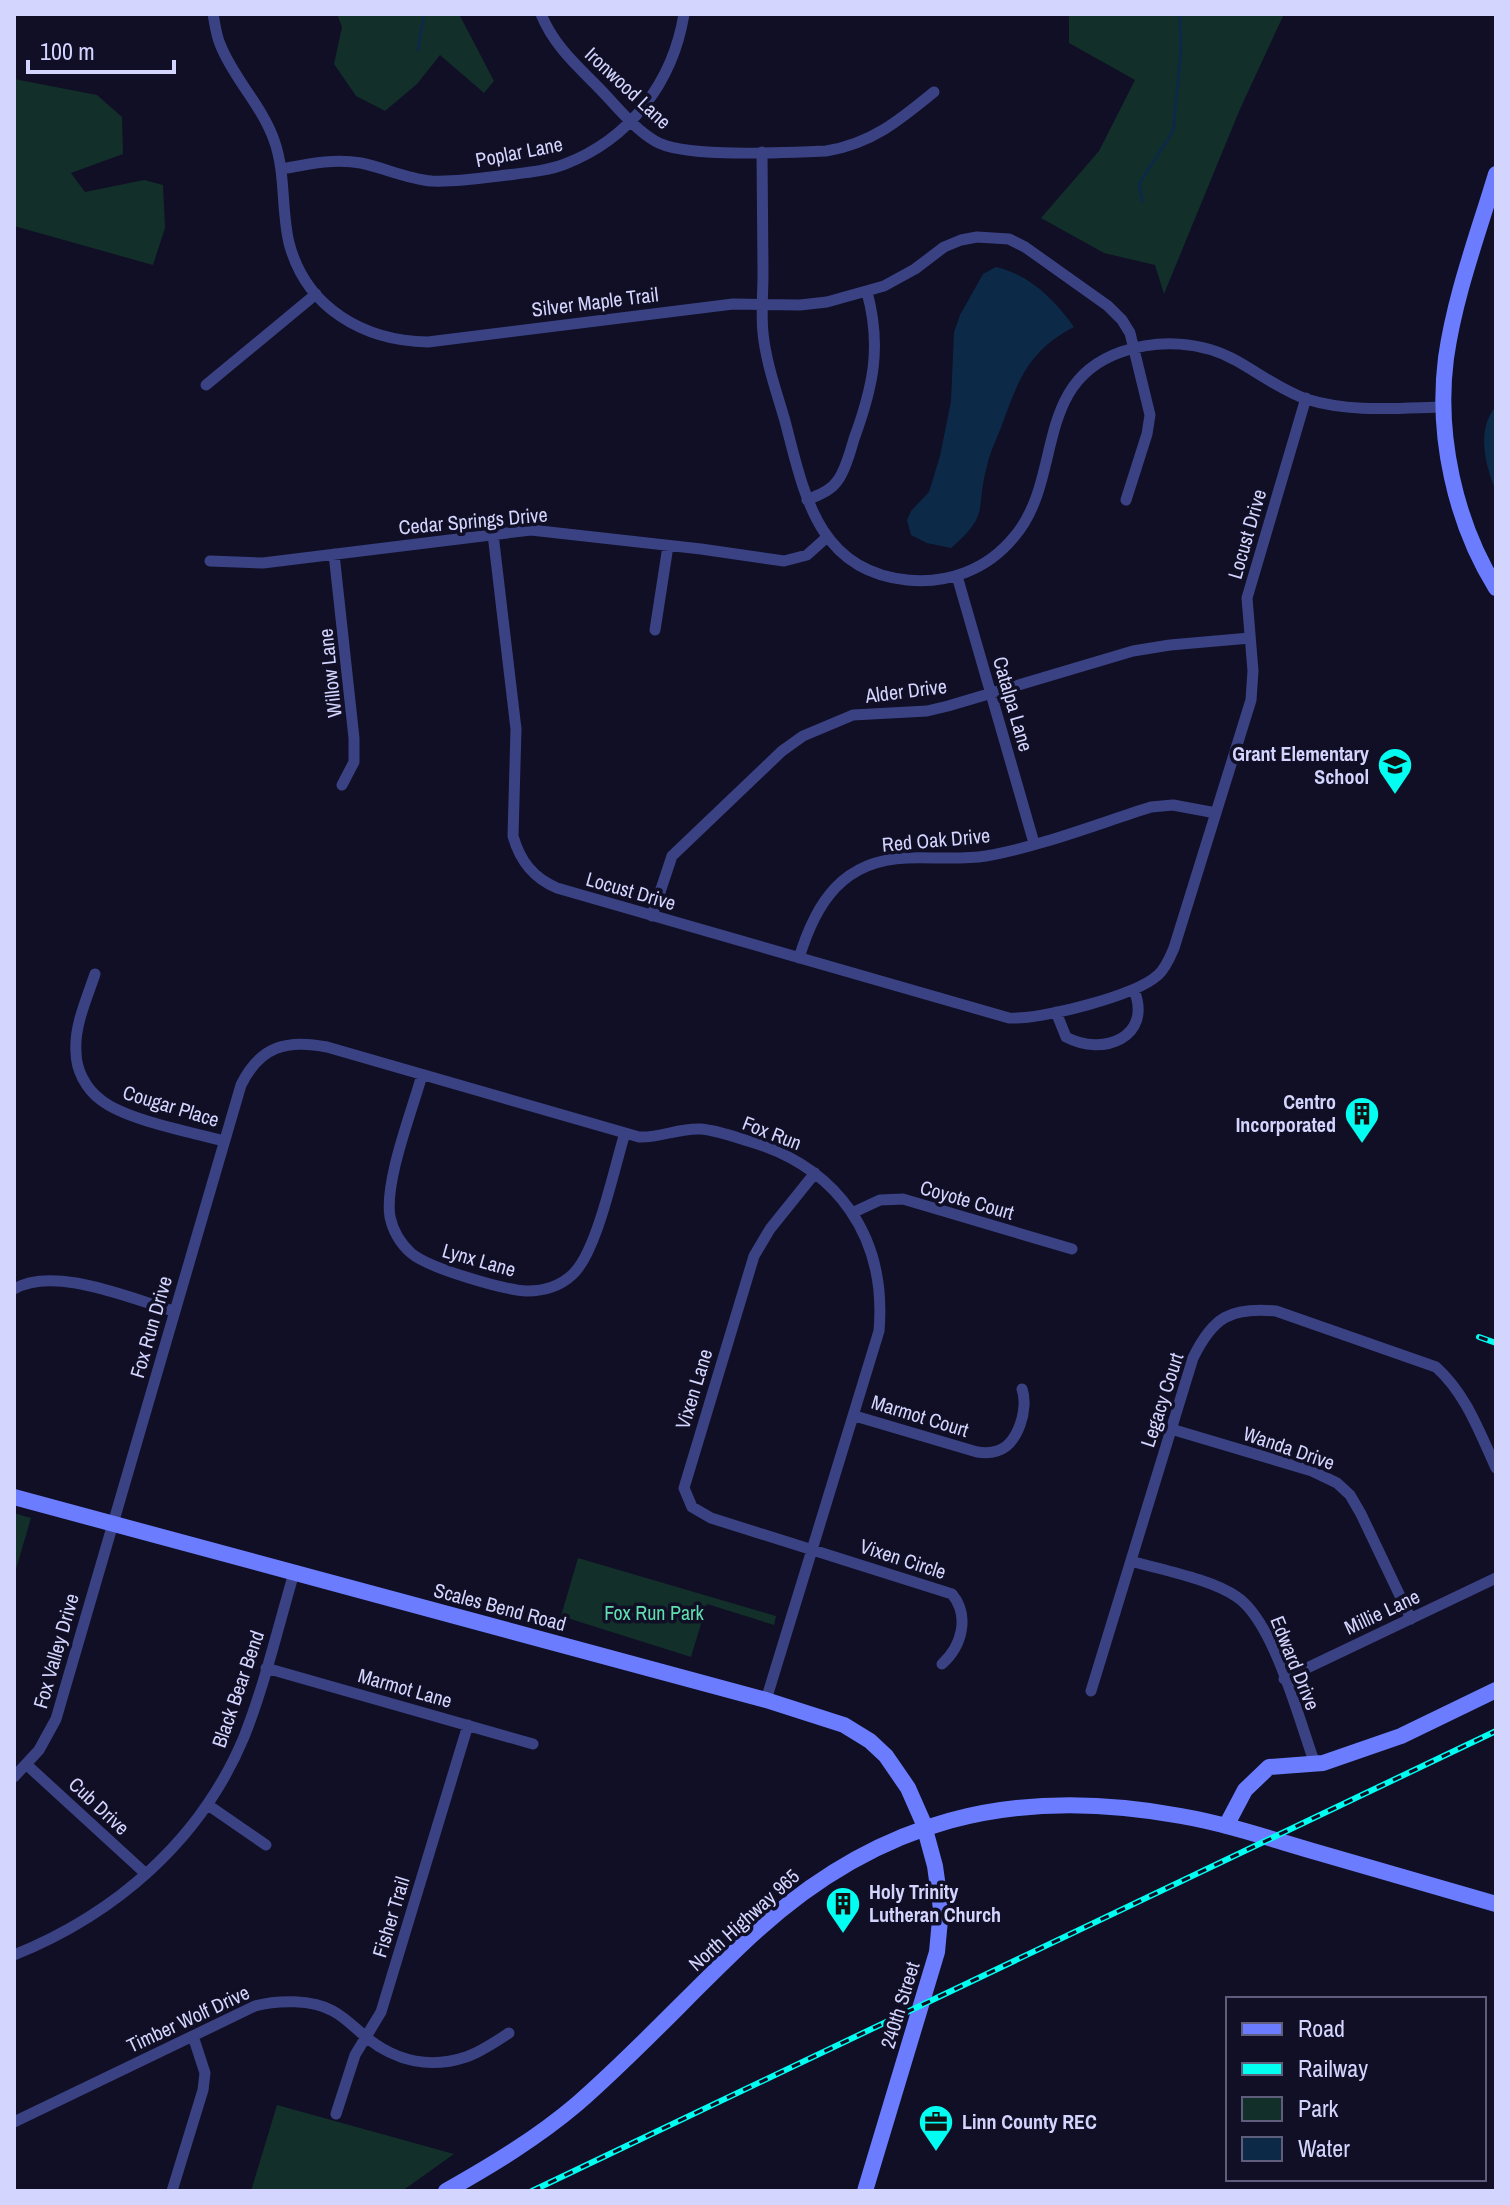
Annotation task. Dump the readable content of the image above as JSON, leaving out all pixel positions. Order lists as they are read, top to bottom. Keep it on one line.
{"streets":{"street":["Ironwood Lane","Poplar Lane","Silver Maple Trail","Cedar Springs Drive","Locust Drive","Willow Lane","Alder Drive","Catalpa Lane","Red Oak Drive","Cougar Place","Fox Run","Coyote Court","Lynx Lane","Fox Run Drive","Vixen Lane","Legacy Court","Marmot Court","Wanda Drive","Vixen Circle","Scales Bend Road","Millie Lane","Fox Valley Drive","Edward Drive","Marmot Lane","Black Bear Bend","Cub Drive","Fisher Trail","North Highway 965","240th Street","Timber Wolf Drive"]},"crossings":[["Ironwood Lane","Poplar Lane"],["Poplar Lane","Silver Maple Trail"],["Cedar Springs Drive","Locust Drive"],["Cedar Springs Drive","Willow Lane"],["Locust Drive","Alder Drive"],["Locust Drive","Red Oak Drive"],["Alder Drive","Catalpa Lane"],["Catalpa Lane","Red Oak Drive"],["Cougar Place","Fox Run"],["Cougar Place","Fox Run Drive"],["Fox Run","Coyote Court"],["Fox Run","Lynx Lane"],["Fox Run","Fox Run Drive"],["Fox Run","Vixen Lane"],["Fox Run","Marmot Court"],["Fox Run","Vixen Circle"],["Fox Run","Scales Bend Road"],["Fox Run Drive","Scales Bend Road"],["Fox Run Drive","Fox Valley Drive"],["Vixen Lane","Vixen Circle"],["Legacy Court","Wanda Drive"],["Legacy Court","Edward Drive"],["Wanda Drive","Millie Lane"],["Scales Bend Road","Fox Valley Drive"],["Scales Bend Road","Black Bear Bend"],["Scales Bend Road","North Highway 965"],["Scales Bend Road","240th Street"],["Millie Lane","Edward Drive"],["Fox Valley Drive","Cub Drive"],["Marmot Lane","Black Bear Bend"],["Marmot Lane","Fisher Trail"],["Black Bear Bend","Cub Drive"],["Fisher Trail","Timber Wolf Drive"],["North Highway 965","240th Street"]],"parks":["Fox Run Park"],"places":{"school or university":["Grant Elementary School"],"building":["Centro Incorporated","Holy Trinity Lutheran Church"],"office":["Linn County REC"]},"legend":["Road","Railway","Park","Water"],"scale_bar":"100 m"}
